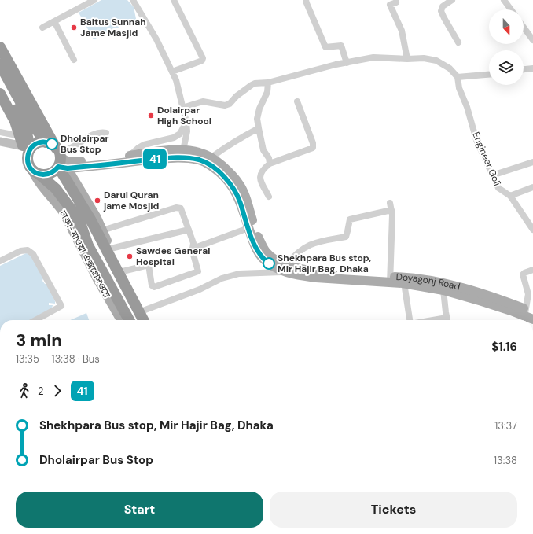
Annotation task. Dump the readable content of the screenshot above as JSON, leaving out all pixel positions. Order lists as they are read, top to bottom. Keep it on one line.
{"streets":{"highway":["ঢাকা-মাওয়া এক্সপ্রেসওয়ে"],"main road":["Doyagonj Road"],"street":["Engineer Goli"]},"places":["Baitus Sunnah Jame Masjid","Dolairpar High School","Dholairpar Bus Stop","Darul Quran jame Mosjid","Sawdes General Hospital","Shekhpara Bus stop, Mir Hajir Bag, Dhaka"],"lines":["bus line 41"],"north":"bottom","page":{"on_map":"41","heading":["3 min","13:35 – 13:38 · Bus","$1.16"],"legs":["2","41"],"list":[{"name":"Shekhpara Bus stop, Mir Hajir Bag, Dhaka","value":"13:37"},{"name":"Dholairpar Bus Stop","value":"13:38"}],"buttons":["Start","Tickets"]}}
